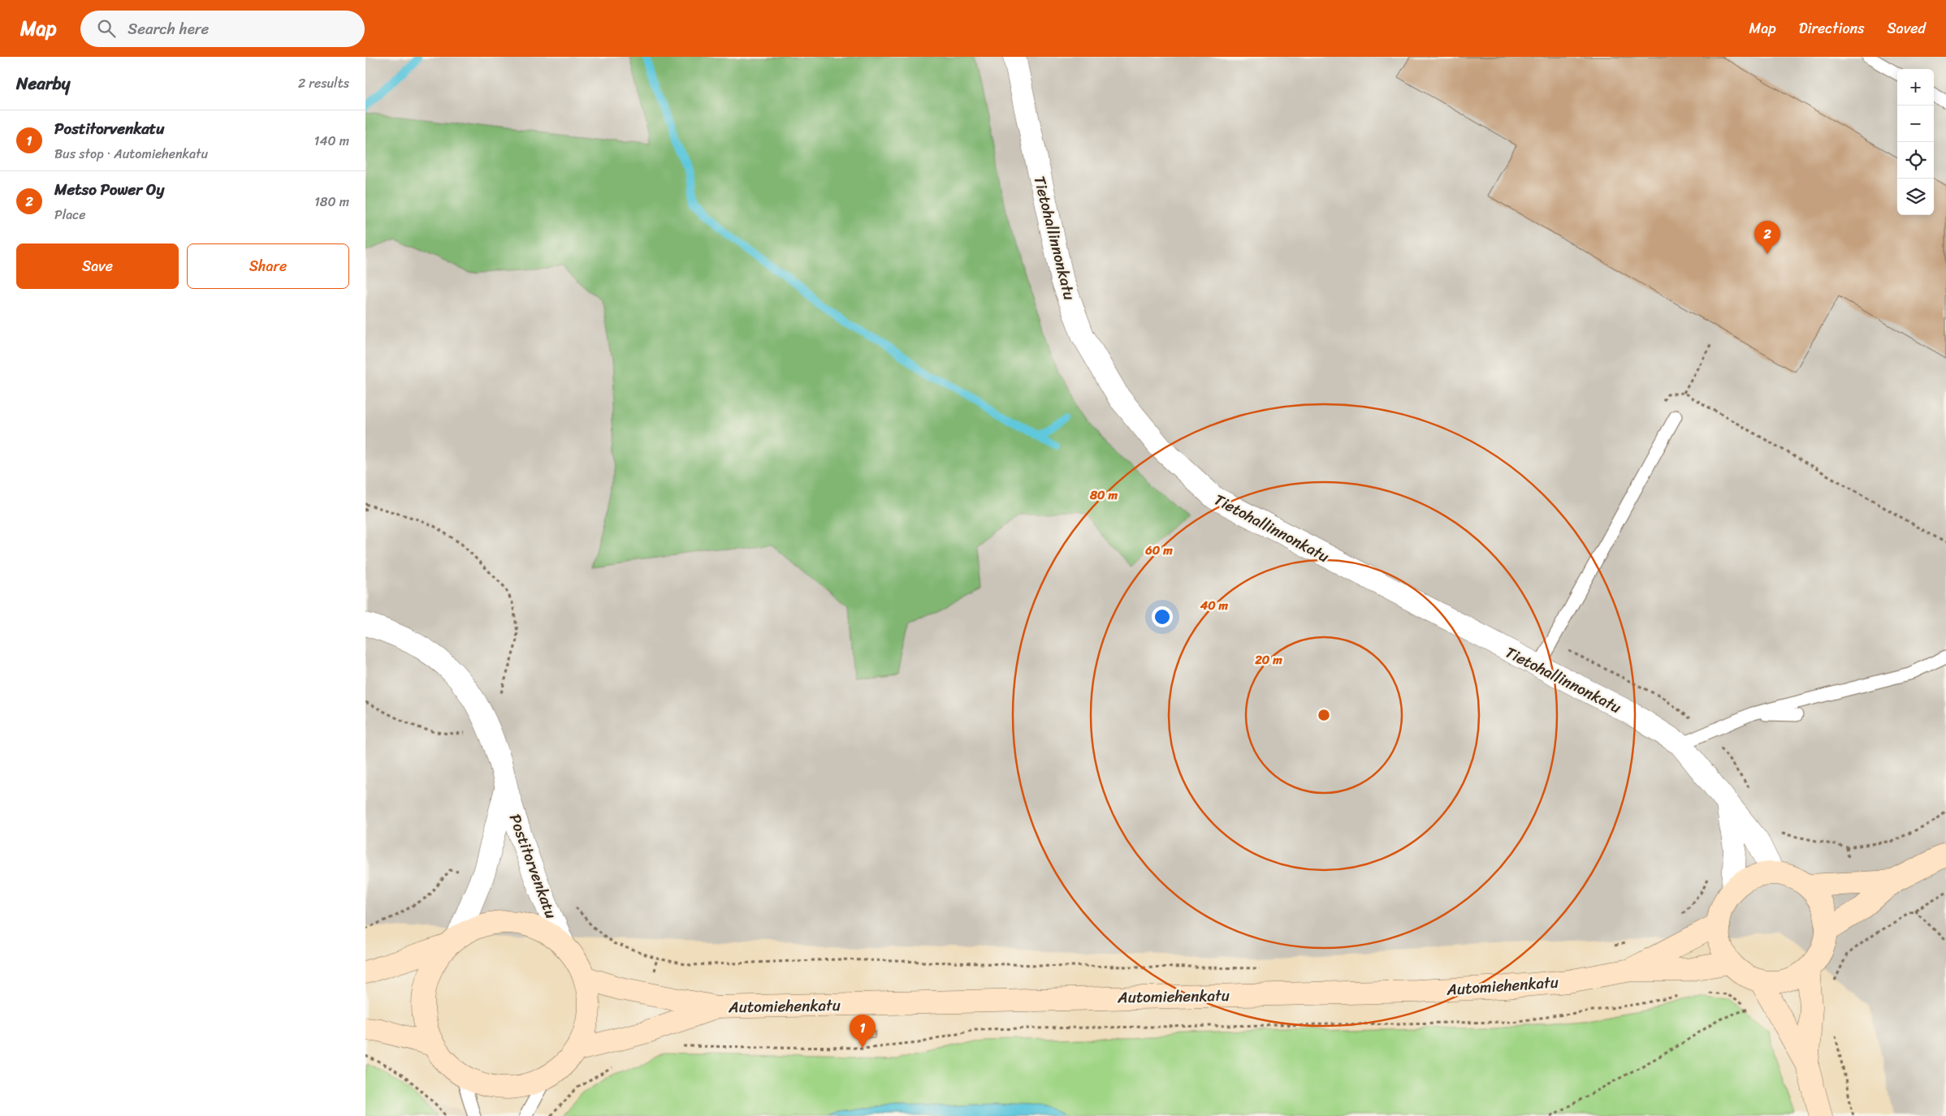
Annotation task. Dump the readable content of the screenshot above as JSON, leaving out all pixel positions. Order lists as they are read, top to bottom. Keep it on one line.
{"streets":{"main road":["Automiehenkatu"],"street":["Tietohallinnonkatu","Postitorvenkatu"]},"crossings":[["Tietohallinnonkatu","Automiehenkatu"]],"page":{"header":"Map","search":"Search here","nav":["Map","Directions","Saved"],"heading":["Nearby","2 results"],"map_buttons":["+","−"],"list":[{"mark":"1","name":"Postitorvenkatu","note":"Bus stop · Automiehenkatu","value":"140 m"},{"mark":"2","name":"Metso Power Oy","note":"Place","value":"180 m"}],"pins":["2","1"],"buttons":["Save","Share"]},"rings":["80 m","60 m","40 m","20 m"]}
